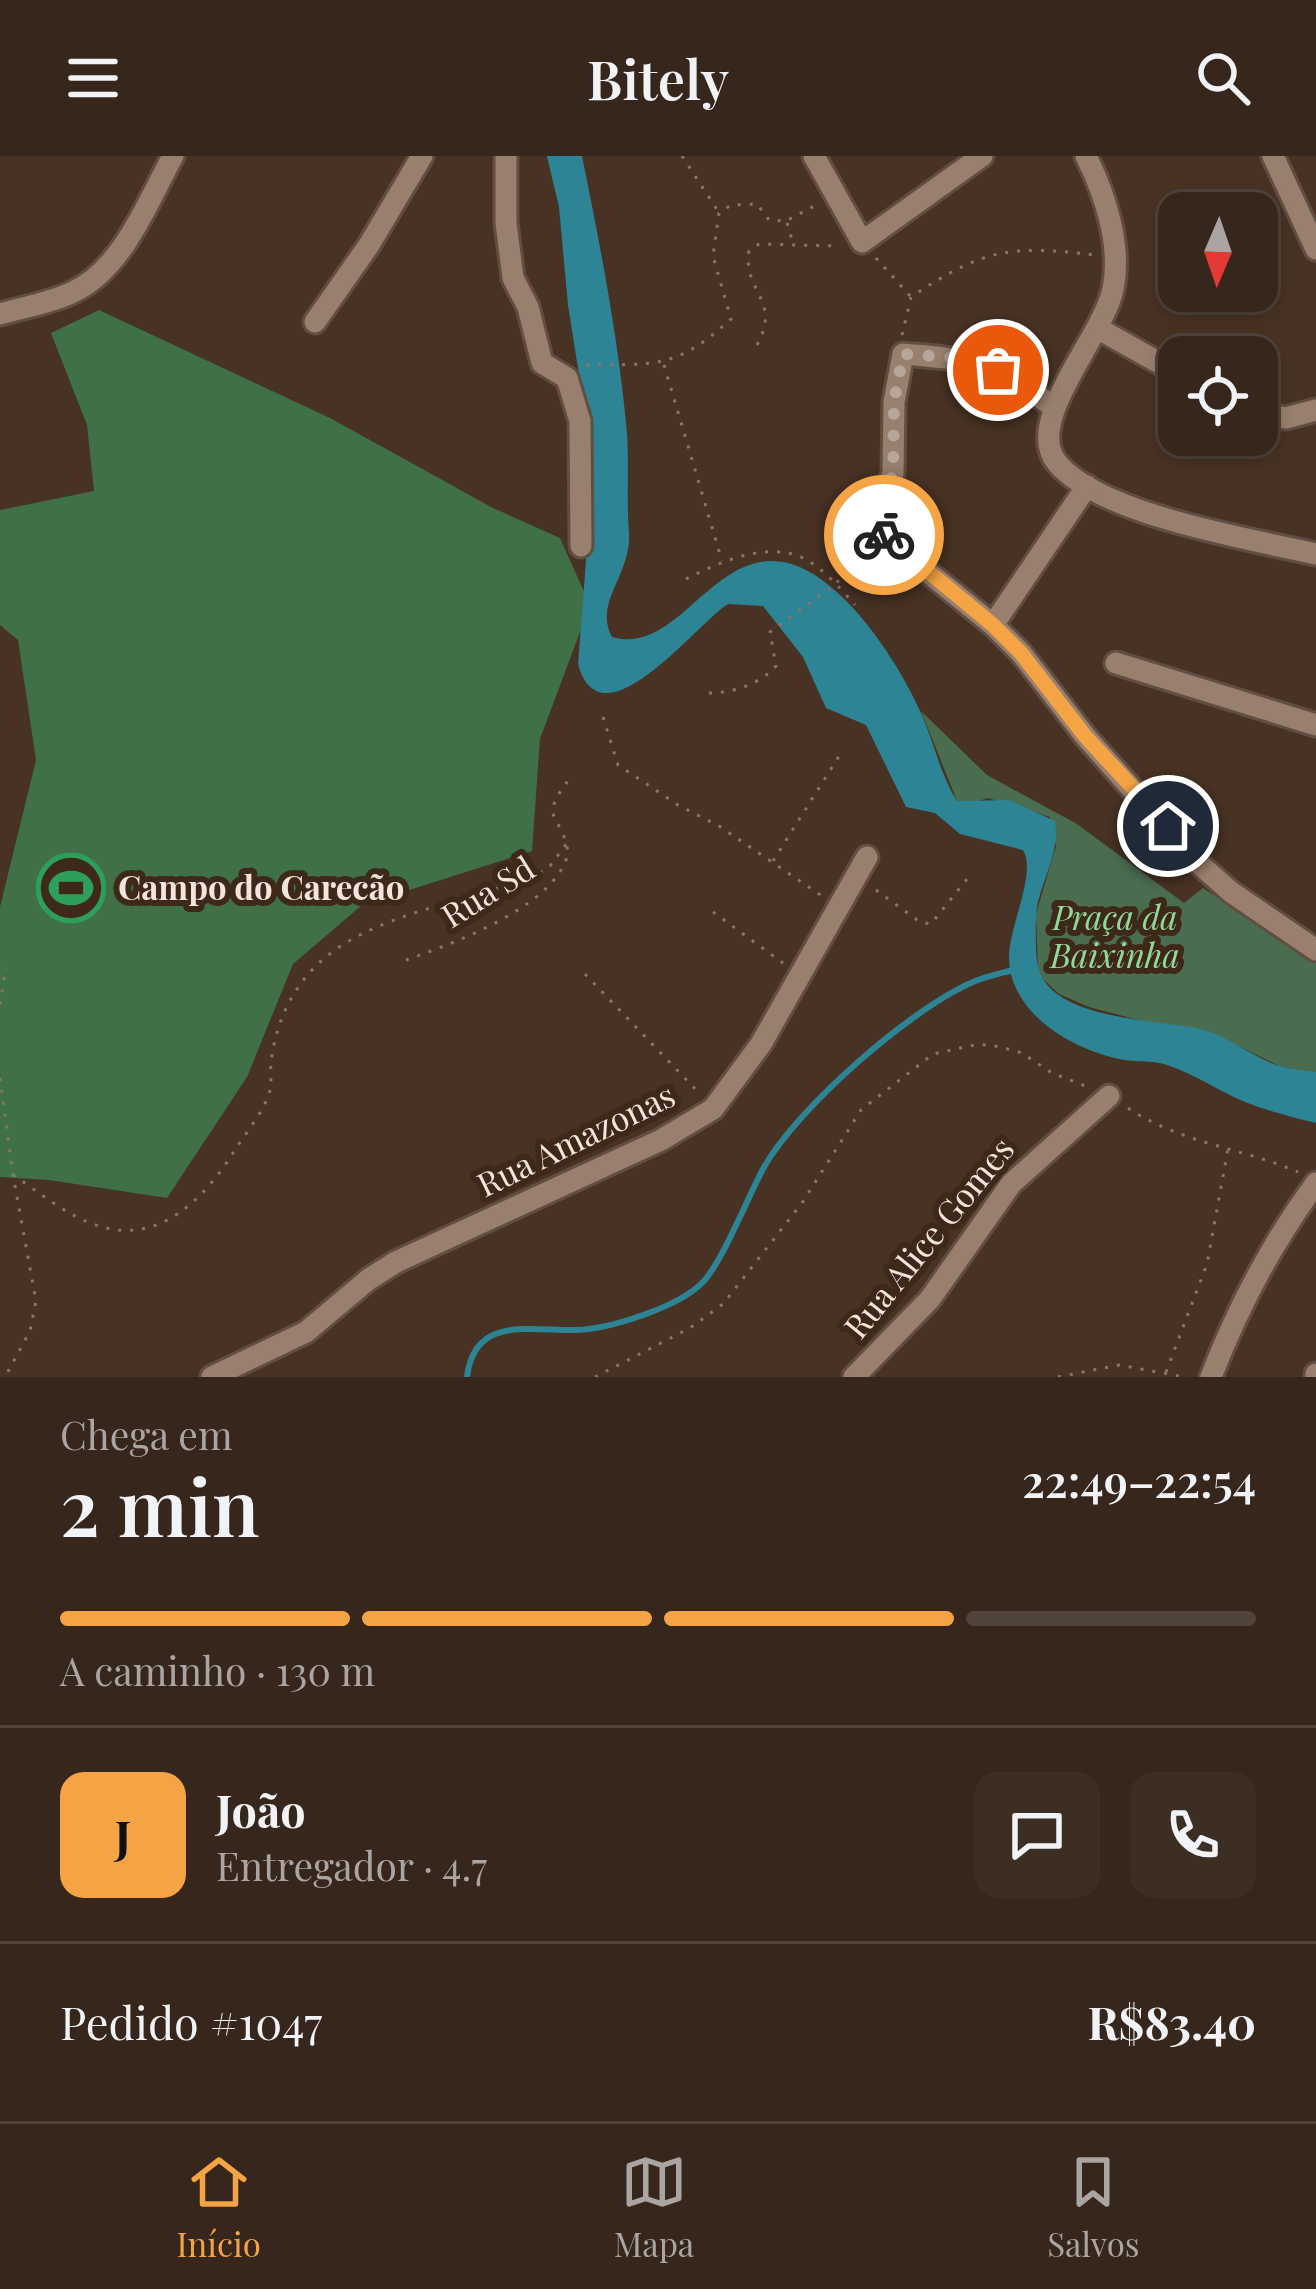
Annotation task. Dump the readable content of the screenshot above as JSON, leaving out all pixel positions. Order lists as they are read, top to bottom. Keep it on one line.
{"streets":{"street":["Rua Amazonas","Rua Alice Gomes"],"path":["Rua Sd"]},"parks":["Praça da Baixinha"],"places":{"sports":["Campo do Carecão"]},"north":"bottom","page":{"header":"Bitely","heading":["2 min","Chega em","22:49–22:54"],"panel":["João","Entregador · 4.7","Pedido #1047","R$83.40"],"bar":"A caminho · 130 m","round":"J","tabs":["Início","Mapa","Salvos"]}}
